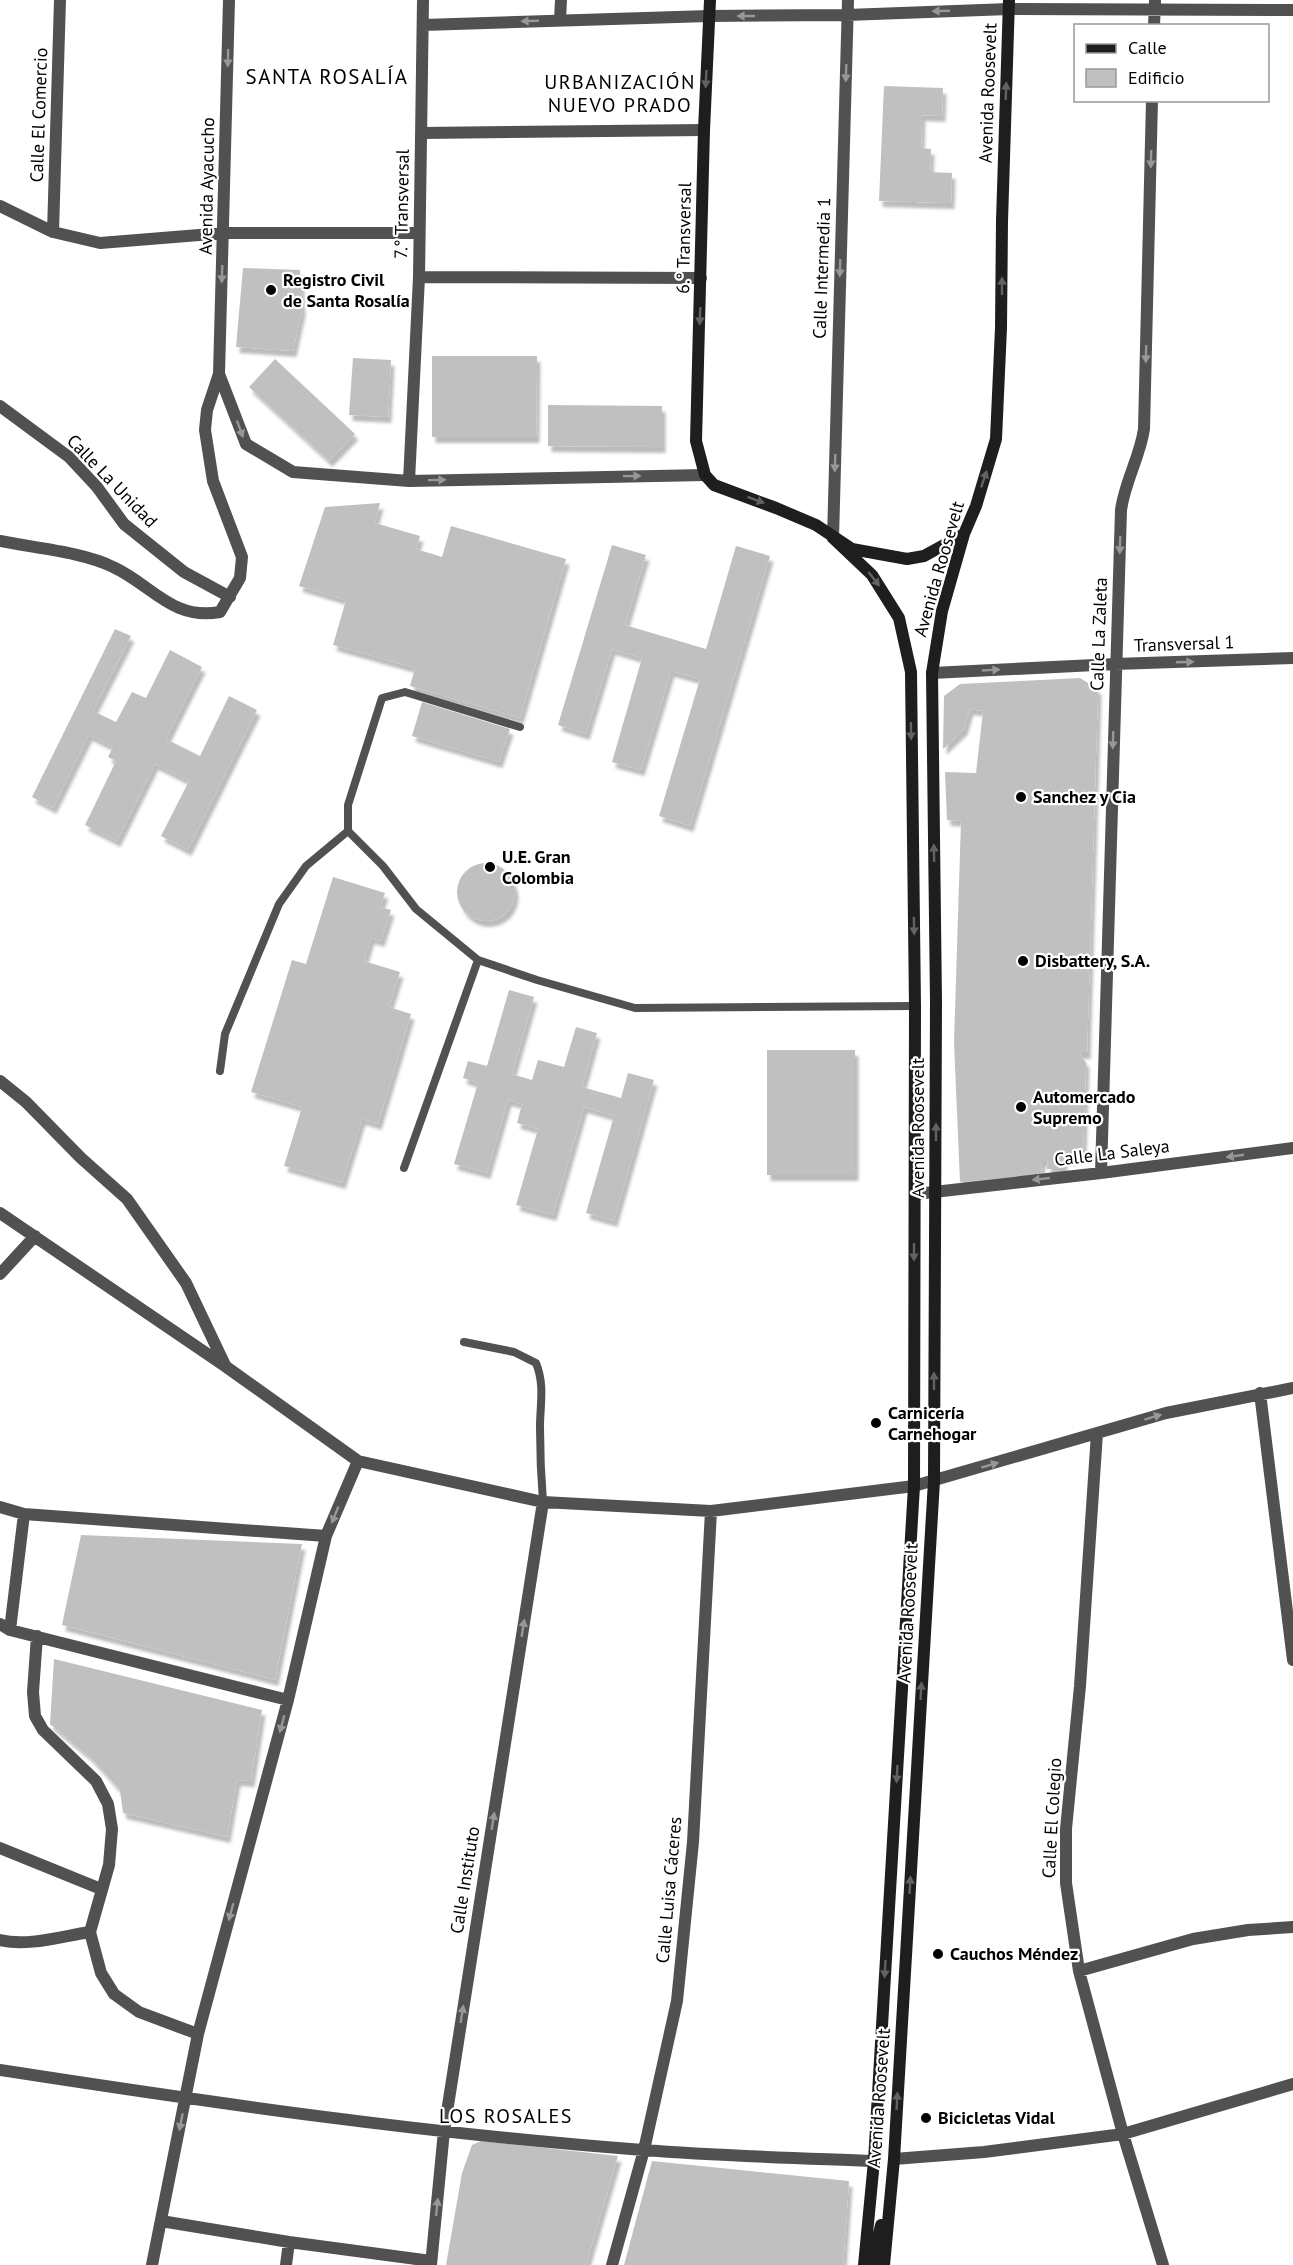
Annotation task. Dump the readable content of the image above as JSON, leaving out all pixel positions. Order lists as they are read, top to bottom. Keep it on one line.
{"streets":{"street":["Avenida Roosevelt","Calle El Comercio","Avenida Ayacucho","7.° Transversal","6.° Transversal","Calle Intermedia 1","Calle La Unidad","Calle La Zaleta","Transversal 1","Calle La Saleya","Calle El Colegio","Calle Instituto","Calle Luisa Cáceres"]},"crossings":[["Avenida Roosevelt","Calle Intermedia 1"],["Avenida Roosevelt","Transversal 1"],["Avenida Roosevelt","Calle La Saleya"],["Calle La Zaleta","Transversal 1"],["Calle La Zaleta","Calle La Saleya"]],"one_way":["Avenida Ayacucho","6.° Transversal","Calle Intermedia 1","Calle La Zaleta","Transversal 1","Calle La Saleya","Calle Instituto"],"districts":["SANTA ROSALÍA","URBANIZACIÓN NUEVO PRADO","LOS ROSALES"],"places":["Registro Civil de Santa Rosalía","Sanchez y Cia","U.E. Gran Colombia","Disbattery, S.A.","Automercado Supremo","Carnicería Carnehogar","Cauchos Méndez","Bicicletas Vidal"],"legend":["Calle","Edificio"]}
